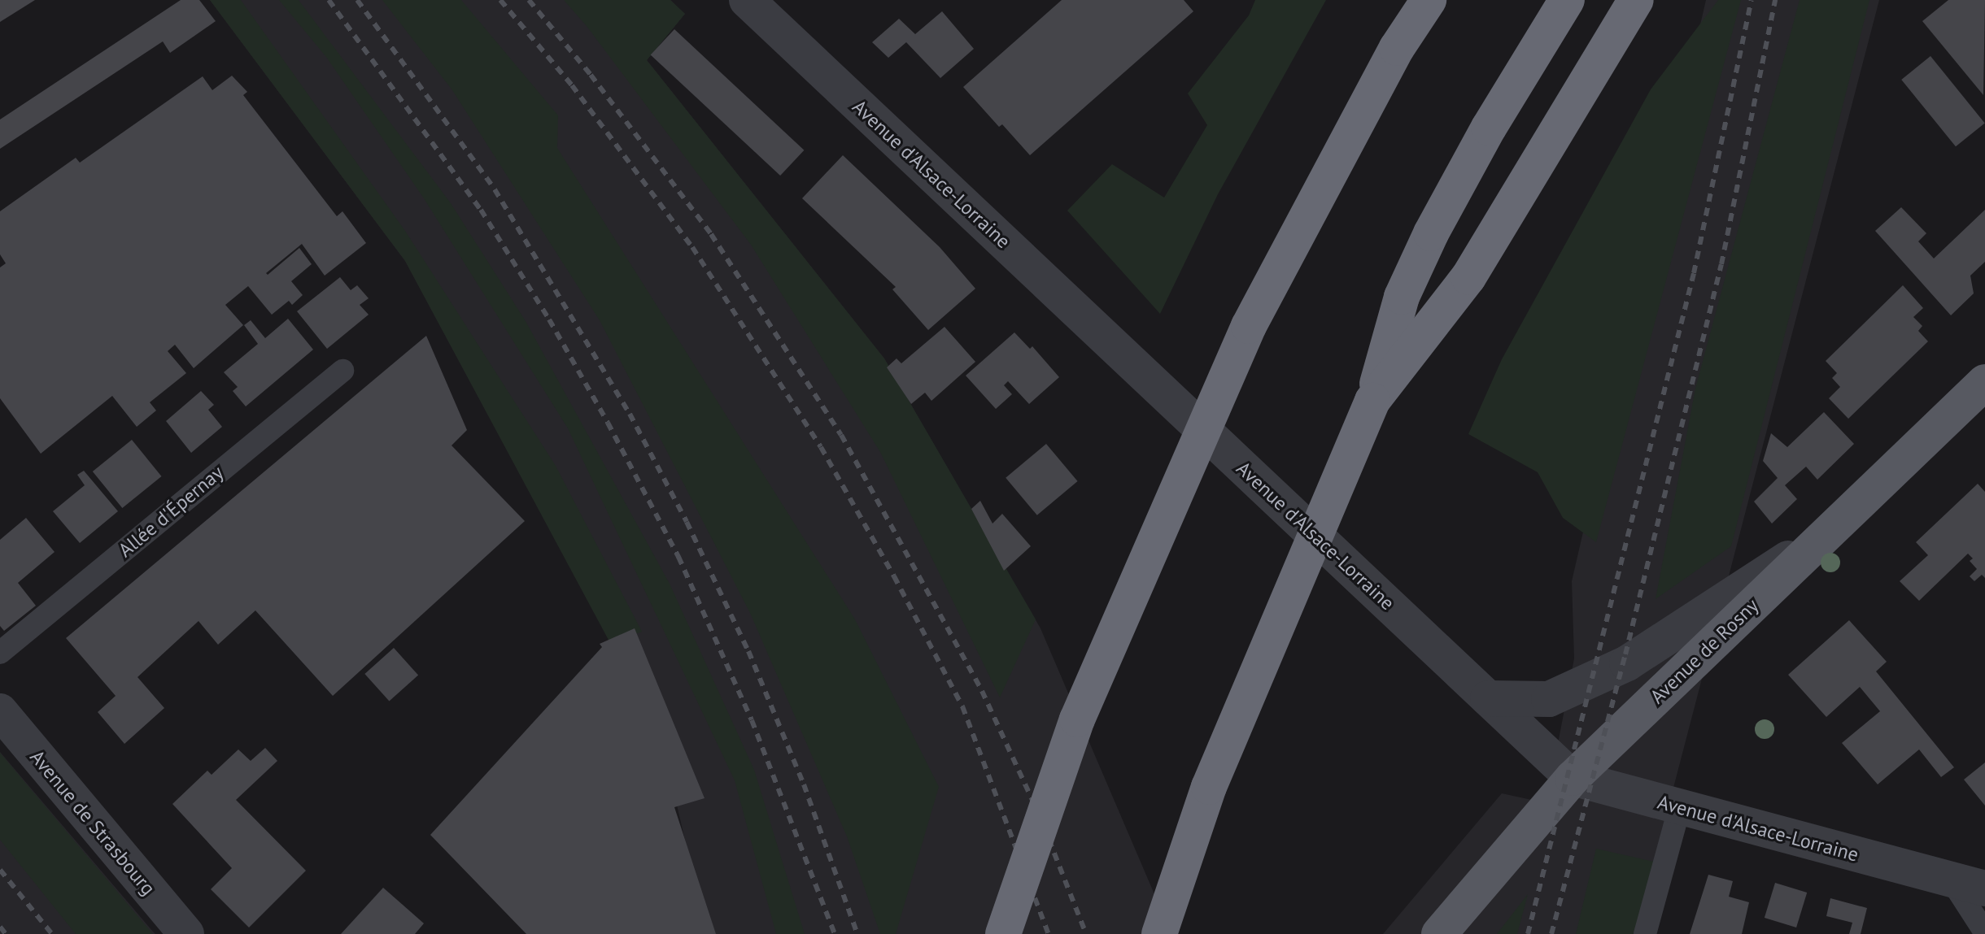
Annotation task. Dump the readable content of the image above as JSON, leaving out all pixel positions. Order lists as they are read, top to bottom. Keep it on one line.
{"streets":{"main road":["Avenue de Rosny"],"street":["Avenue d'Alsace-Lorraine","Avenue de Strasbourg"],"lane":["Allée d'Épernay"]},"crossings":[["Avenue d'Alsace-Lorraine","Avenue de Rosny"]]}
